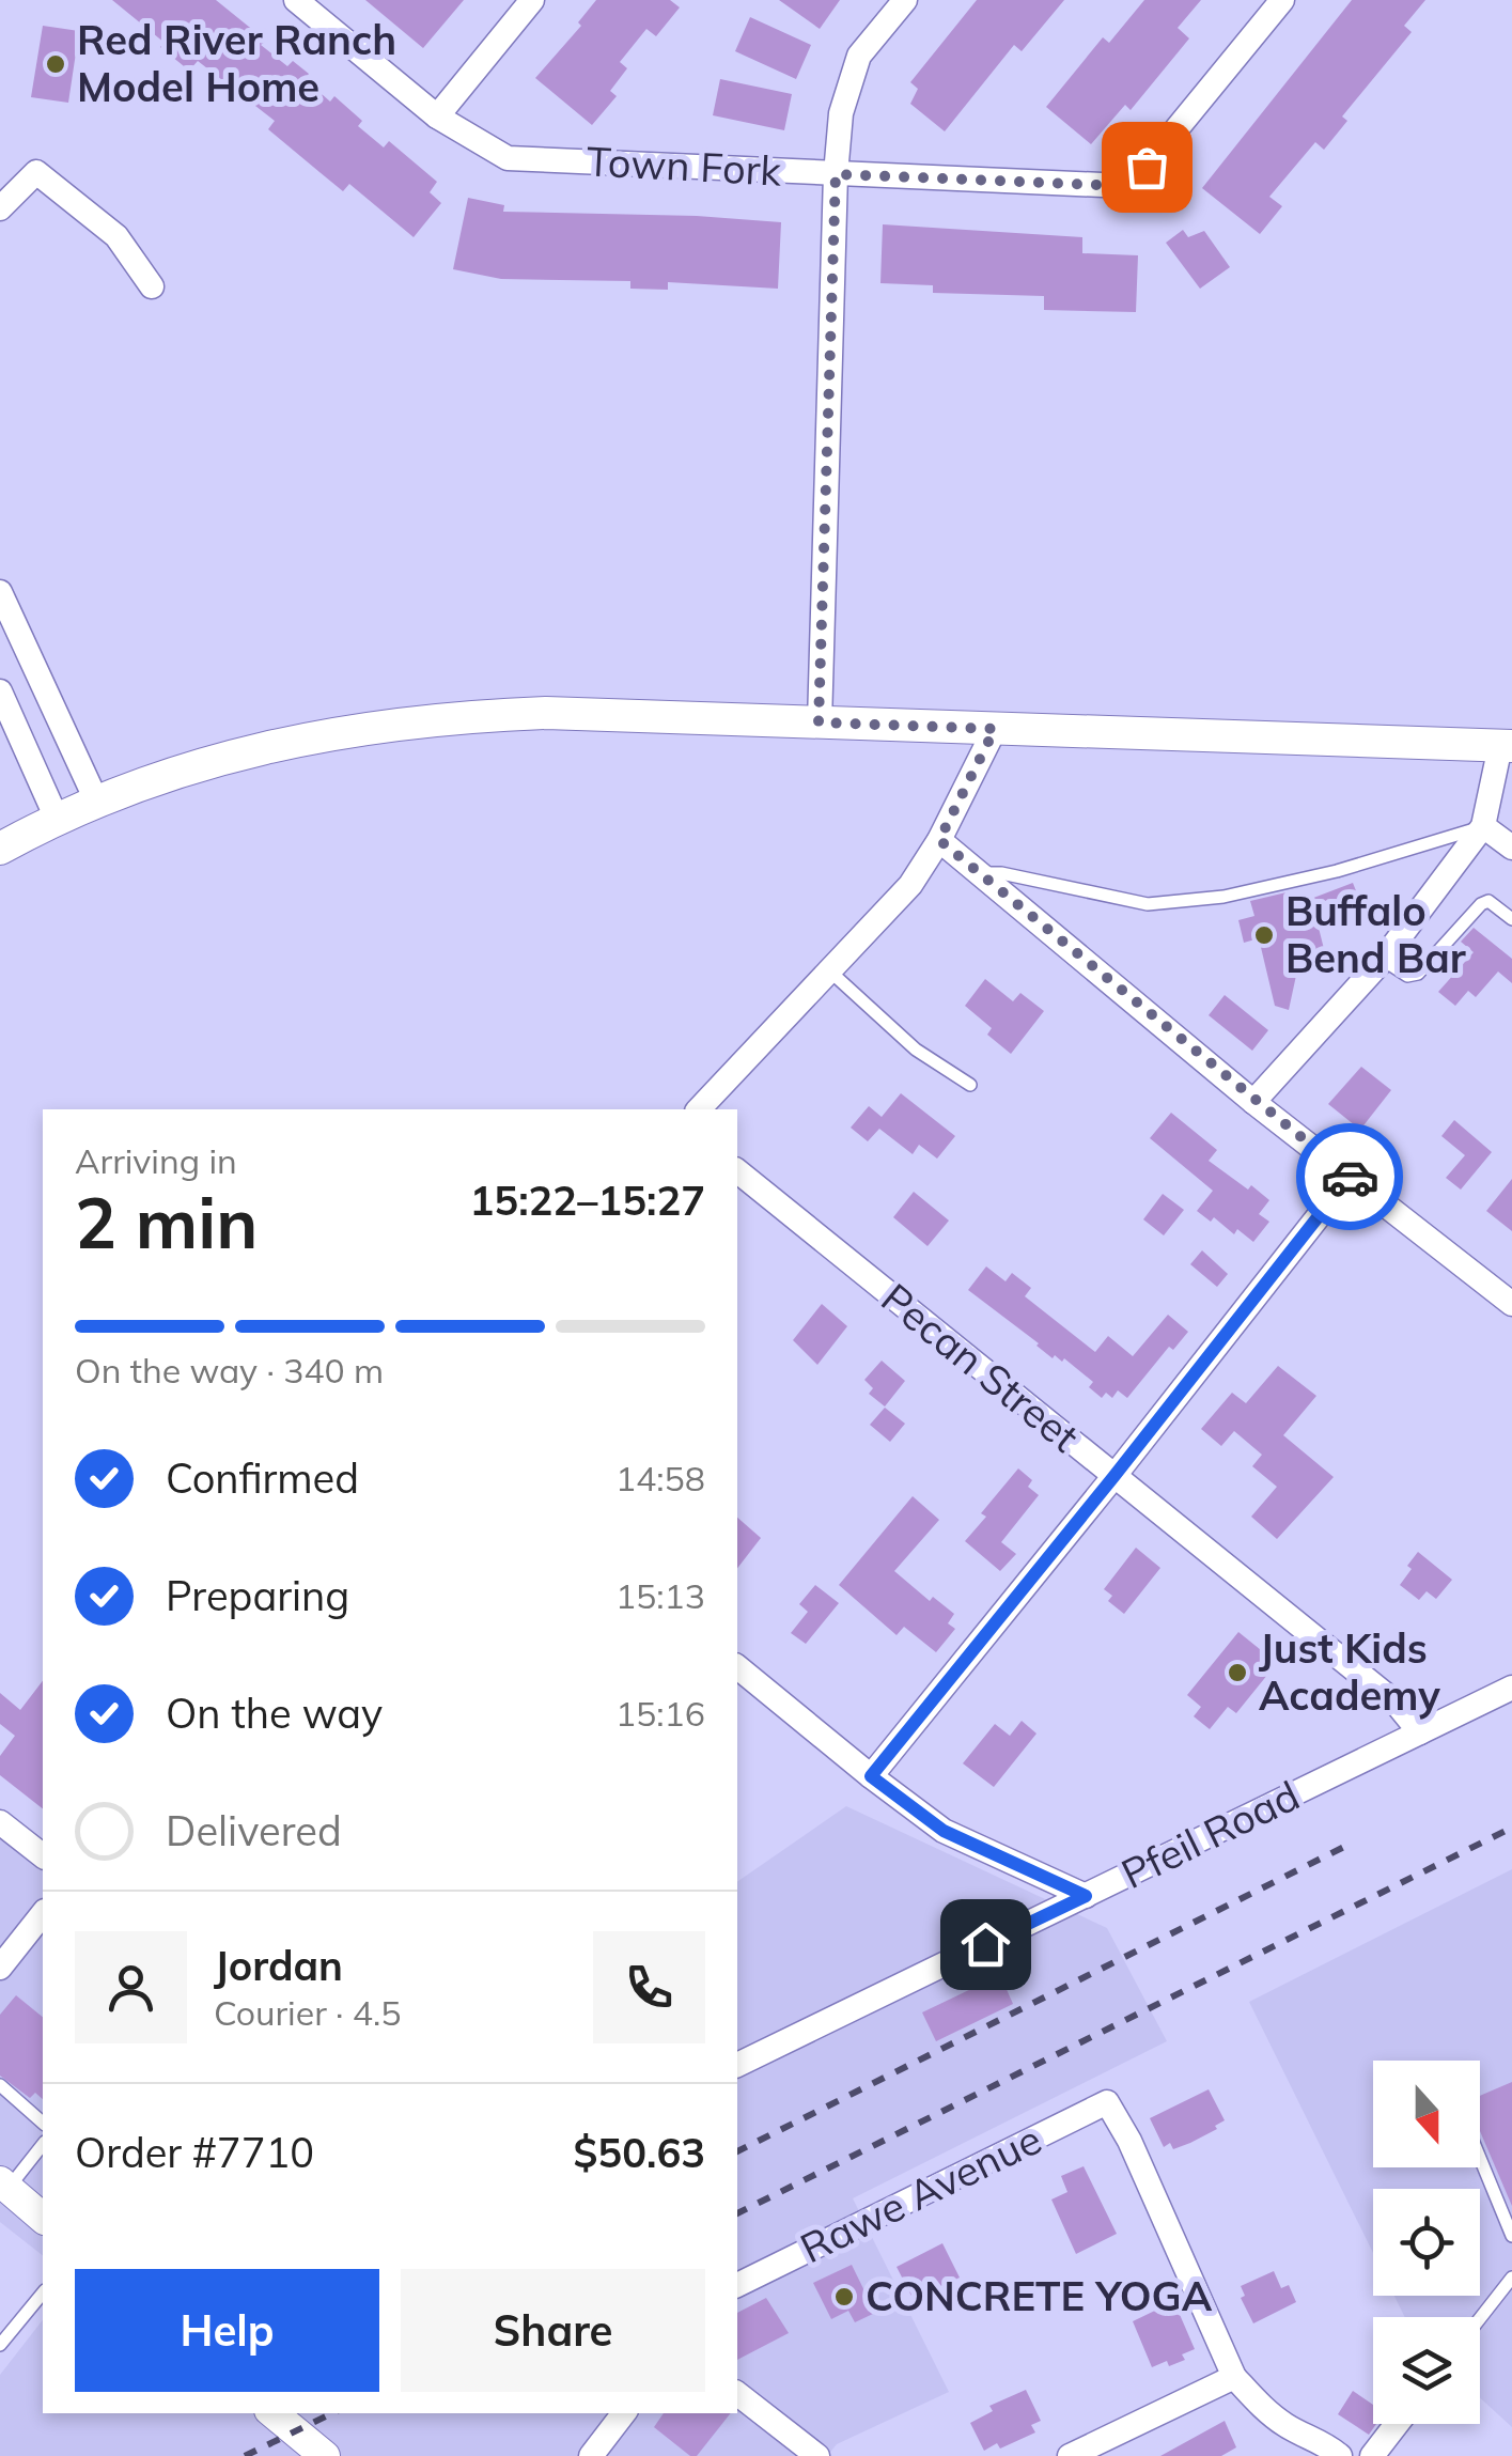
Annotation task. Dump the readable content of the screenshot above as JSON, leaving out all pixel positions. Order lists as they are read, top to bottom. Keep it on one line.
{"streets":{"street":["Town Fork","Pecan Street","Pfeil Road","Rawe Avenue"]},"crossings":[["Pecan Street","Pfeil Road"]],"places":["Red River Ranch Model Home","Buffalo Bend Bar","Just Kids Academy","CONCRETE YOGA"],"north":"bottom","page":{"heading":["2 min","Arriving in","15:22–15:27"],"panel":["Jordan","Courier · 4.5","Order #7710","$50.63"],"bar":"On the way · 340 m","list":[["Confirmed","14:58"],["Preparing","15:13"],["On the way","15:16"],"Delivered"],"buttons":["Help","Share"]}}
